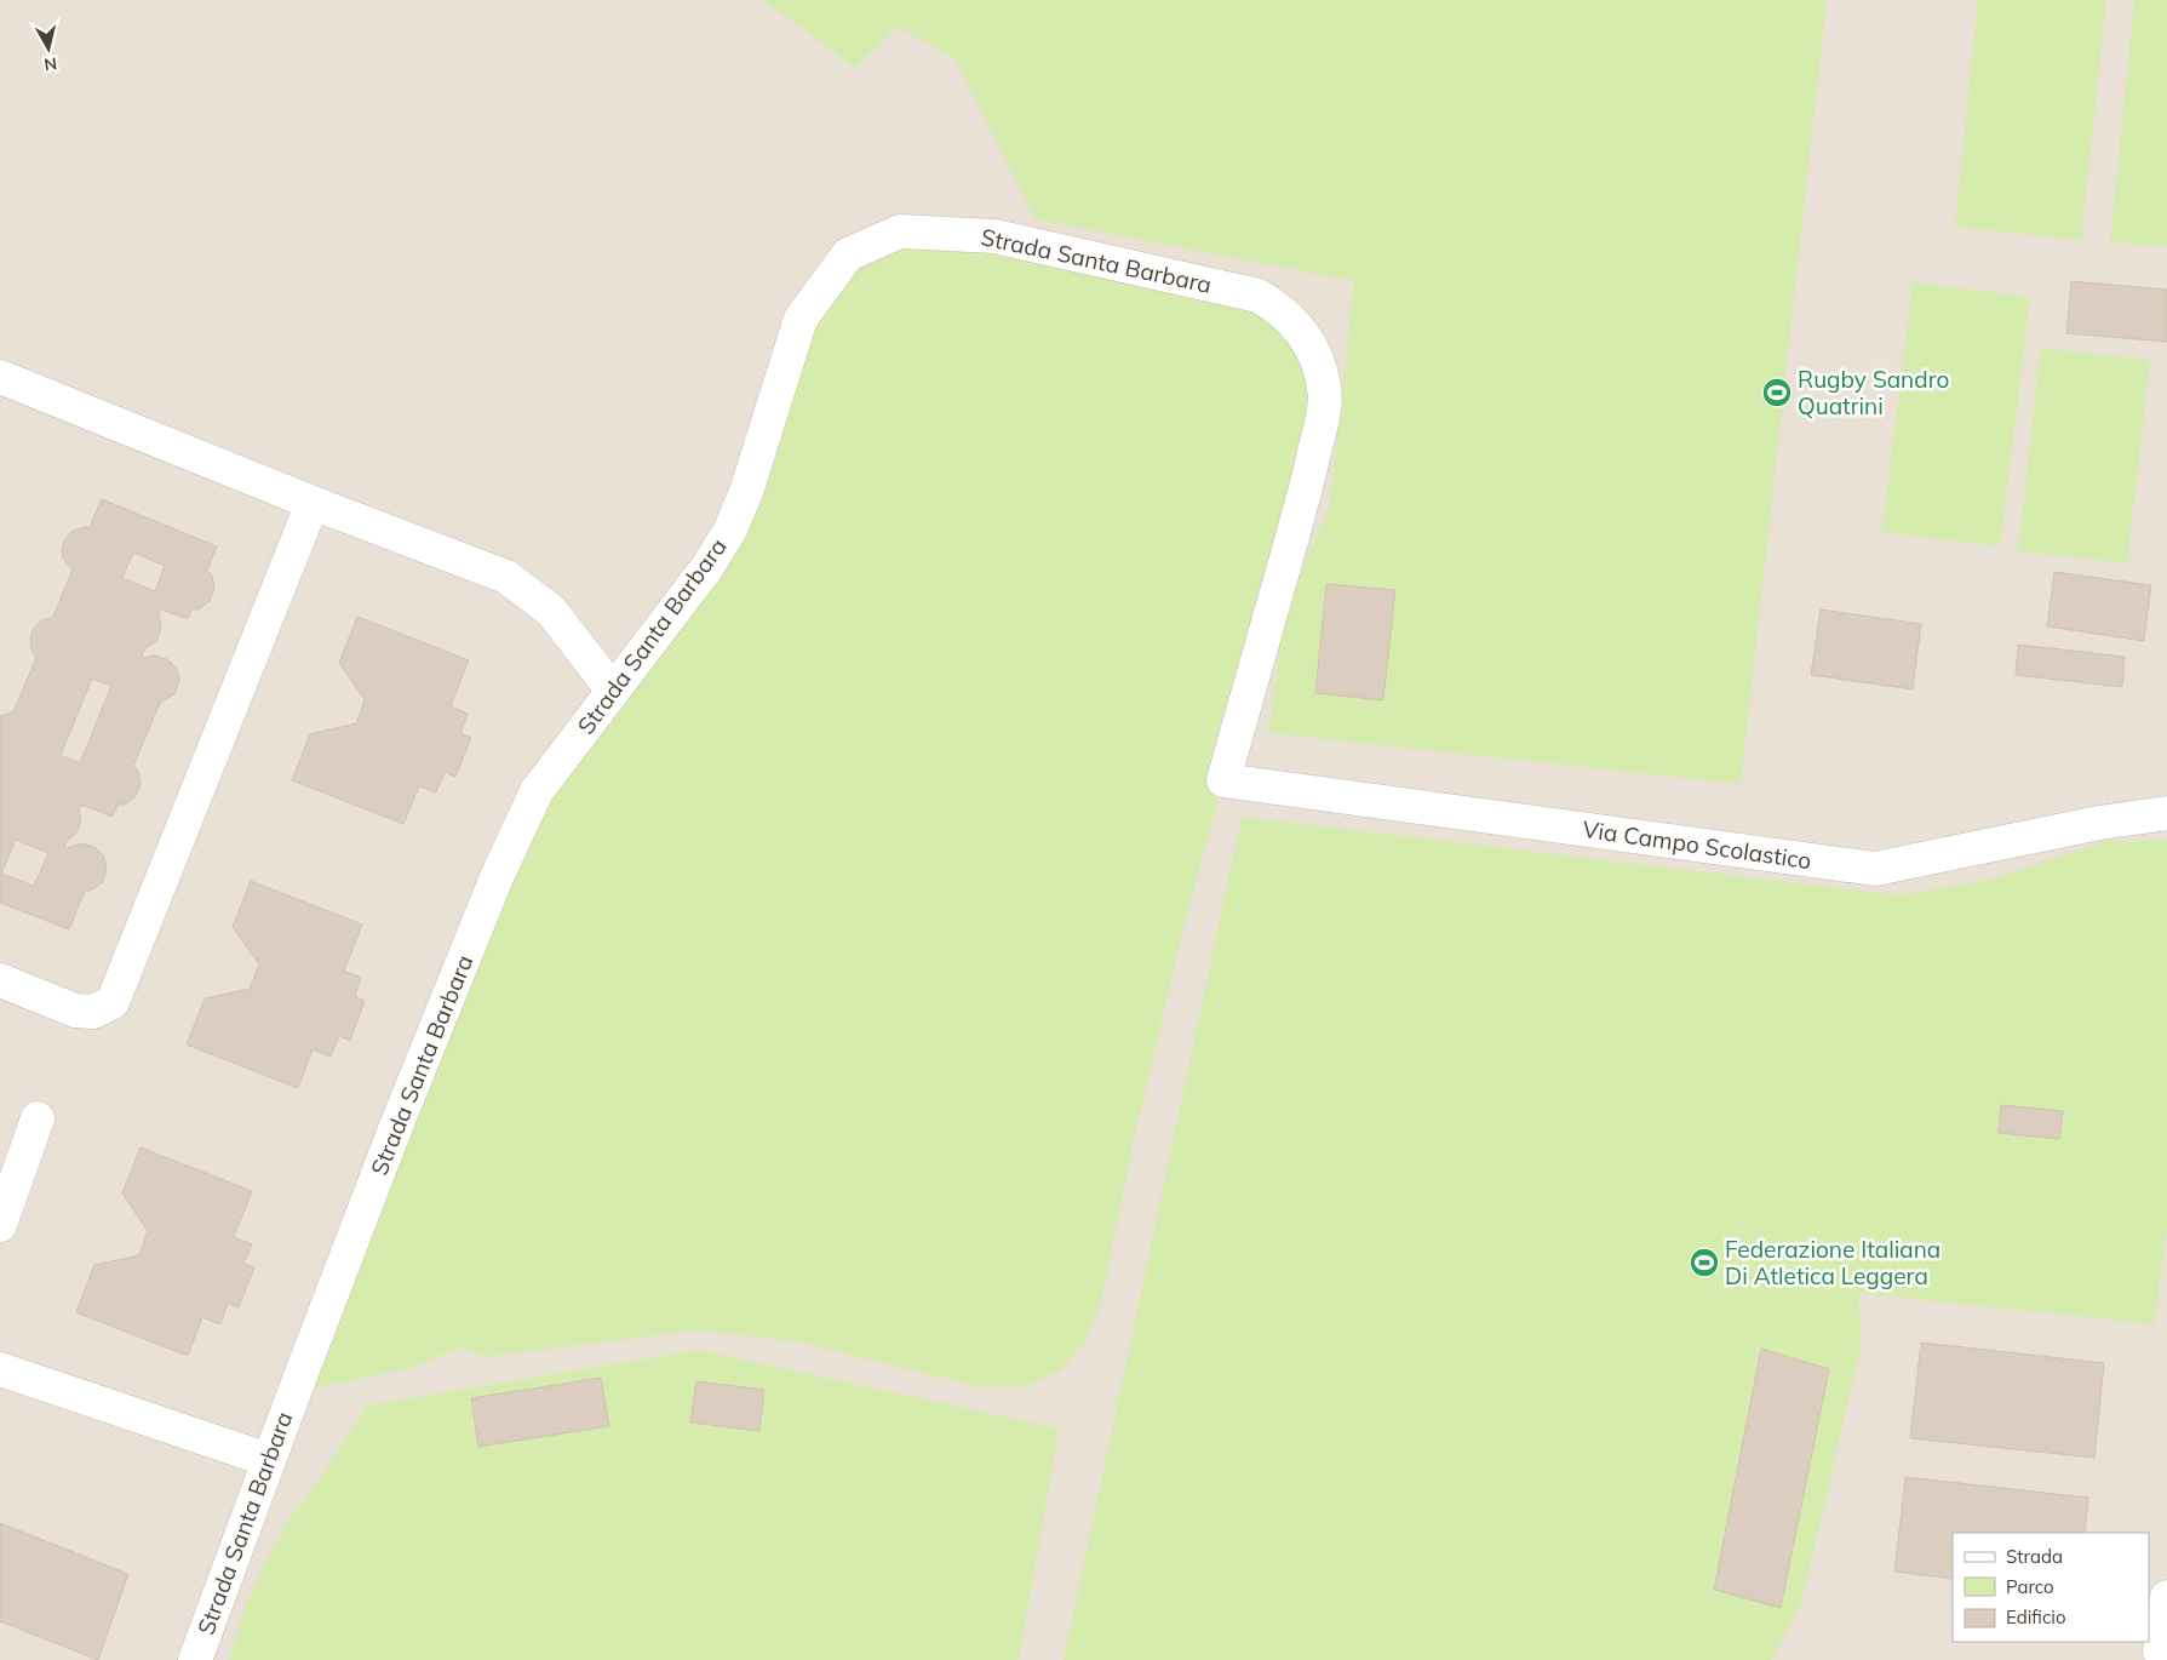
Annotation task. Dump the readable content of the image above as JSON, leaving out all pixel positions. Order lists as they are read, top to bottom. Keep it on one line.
{"streets":{"street":["Strada Santa Barbara","Via Campo Scolastico"]},"crossings":[["Strada Santa Barbara","Via Campo Scolastico"]],"places":{"sports":["Rugby Sandro Quatrini","Federazione Italiana Di Atletica Leggera"]},"legend":["Strada","Parco","Edificio"],"north":"bottom"}
